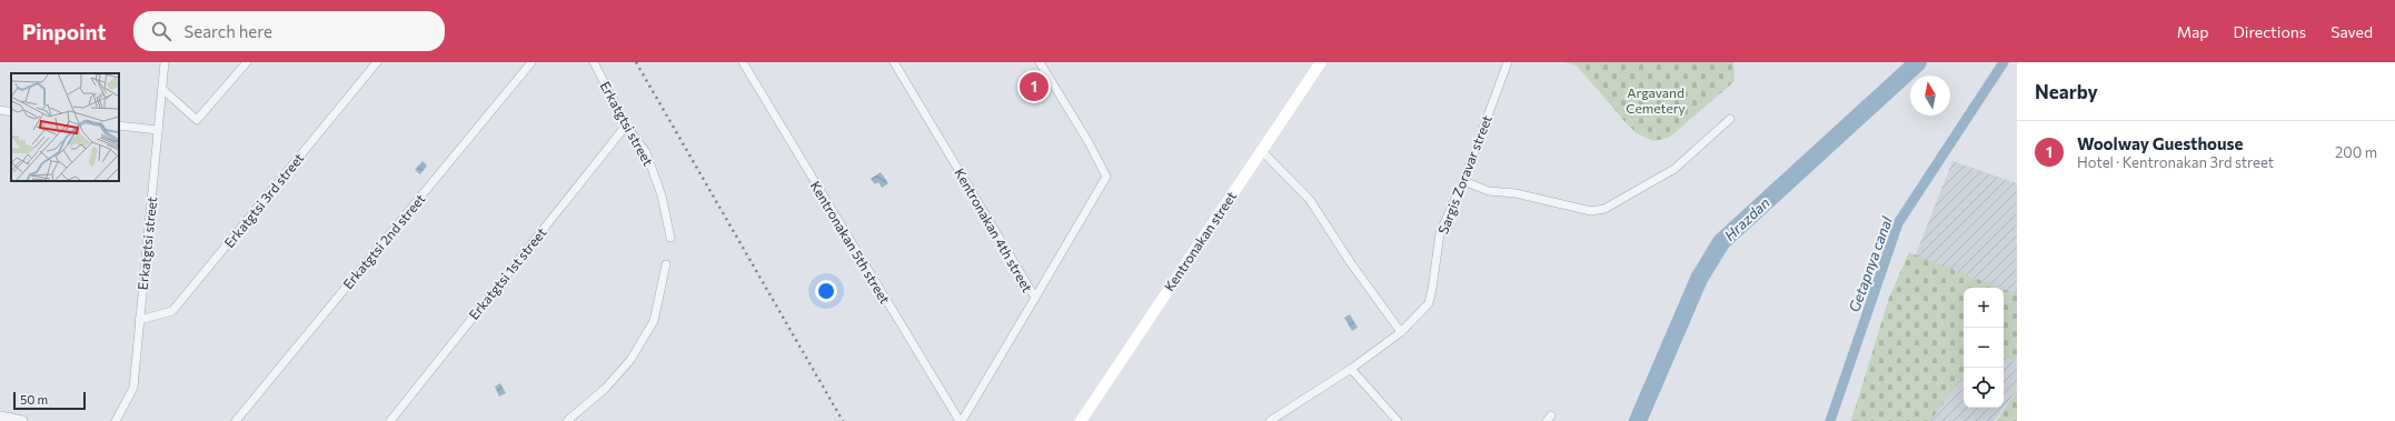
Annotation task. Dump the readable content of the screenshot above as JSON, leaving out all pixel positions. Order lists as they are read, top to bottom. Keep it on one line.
{"streets":{"main road":["Kentronakan street"],"street":["Erkatgtsi street","Sargis Zoravar street","Erkatgtsi 3rd street","Kentronakan 4th street","Erkatgtsi 2nd street","Kentronakan 5th street","Erkatgtsi 1st street"]},"crossings":[["Erkatgtsi street","Erkatgtsi 3rd street"],["Erkatgtsi street","Erkatgtsi 1st street"],["Kentronakan 4th street","Kentronakan 5th street"]],"water":["Hrazdan","Getapnya canal"],"parks":["Argavand Cemetery"],"scale_bar":"50 m","north":"top","page":{"header":"Pinpoint","search":"Search here","nav":["Map","Directions","Saved"],"heading":"Nearby","pins":"1","list":[{"mark":"1","name":"Woolway Guesthouse","note":"Hotel · Kentronakan 3rd street","value":"200 m"}],"map_buttons":["+","−"],"scale":"50 m"}}
